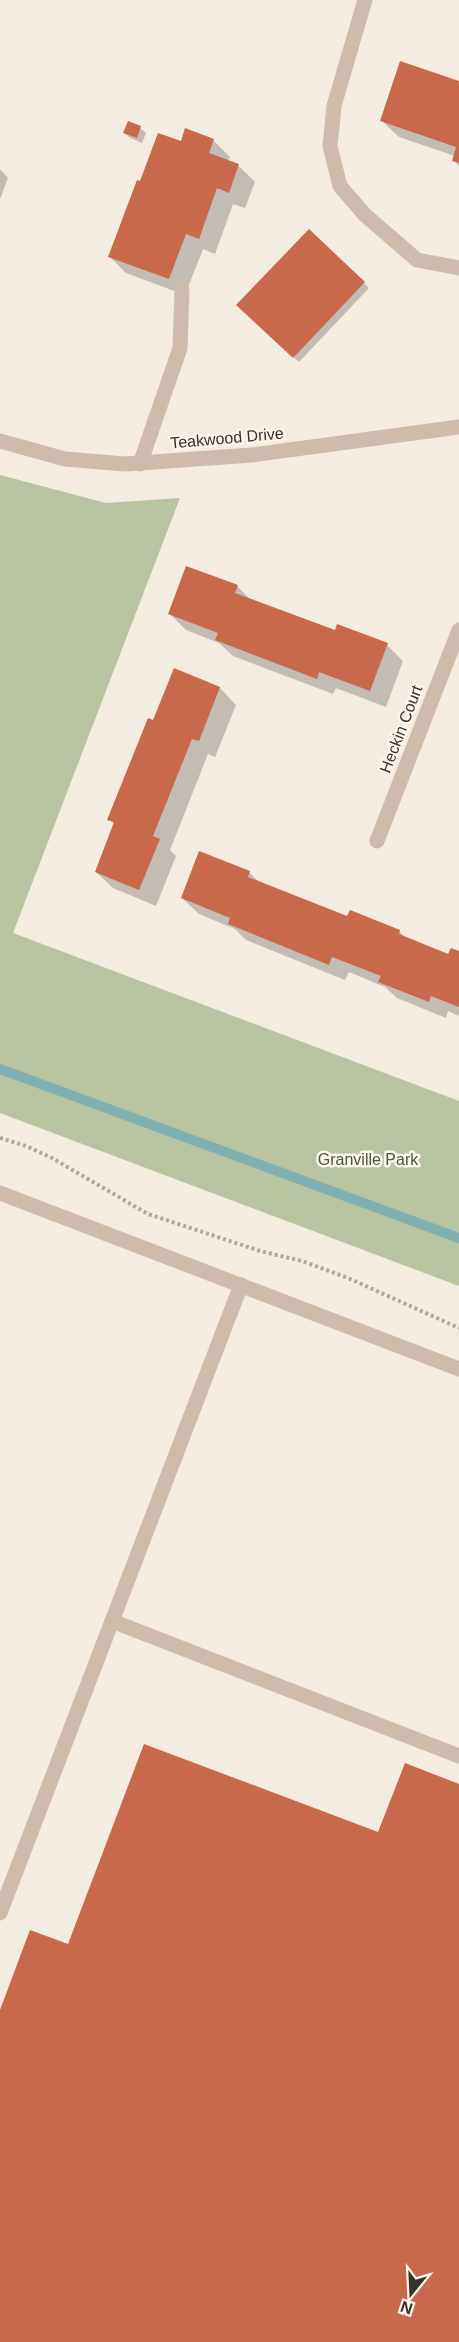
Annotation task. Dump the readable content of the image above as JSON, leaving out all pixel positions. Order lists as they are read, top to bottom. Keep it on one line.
{"streets":{"street":["Teakwood Drive","Heckin Court"]},"parks":["Granville Park"],"north":"bottom"}
